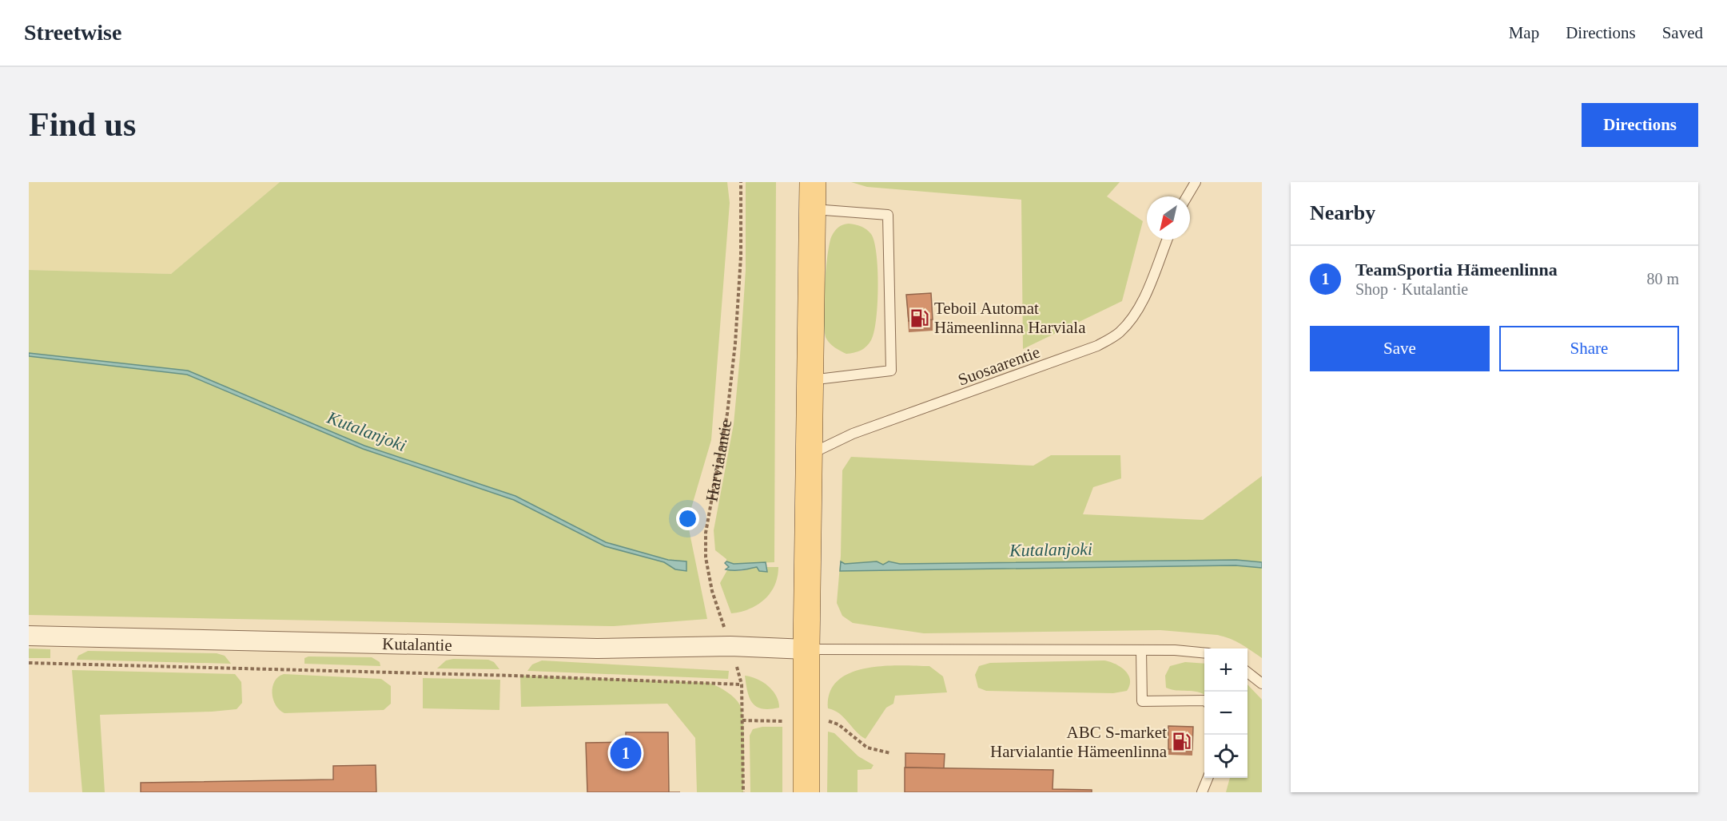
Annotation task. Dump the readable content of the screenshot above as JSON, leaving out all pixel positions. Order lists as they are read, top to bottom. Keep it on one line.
{"streets":{"street":["Kutalantie"],"lane":["Suosaarentie"],"path":["Harvialantie"]},"crossings":[["Harvialantie","Kutalantie"]],"water":["Kutalanjoki"],"places":{"fuel station":["Teboil Automat Hämeenlinna Harviala","ABC S-market Harvialantie Hämeenlinna"]},"north":"bottom left","page":{"header":"Streetwise","nav":["Map","Directions","Saved"],"buttons":["Directions",["Save","Share"]],"title":"Find us","heading":"Nearby","list":[{"mark":"1","name":"TeamSportia Hämeenlinna","note":"Shop · Kutalantie","value":"80 m"}],"map_buttons":["+","−"],"pins":"1"}}
